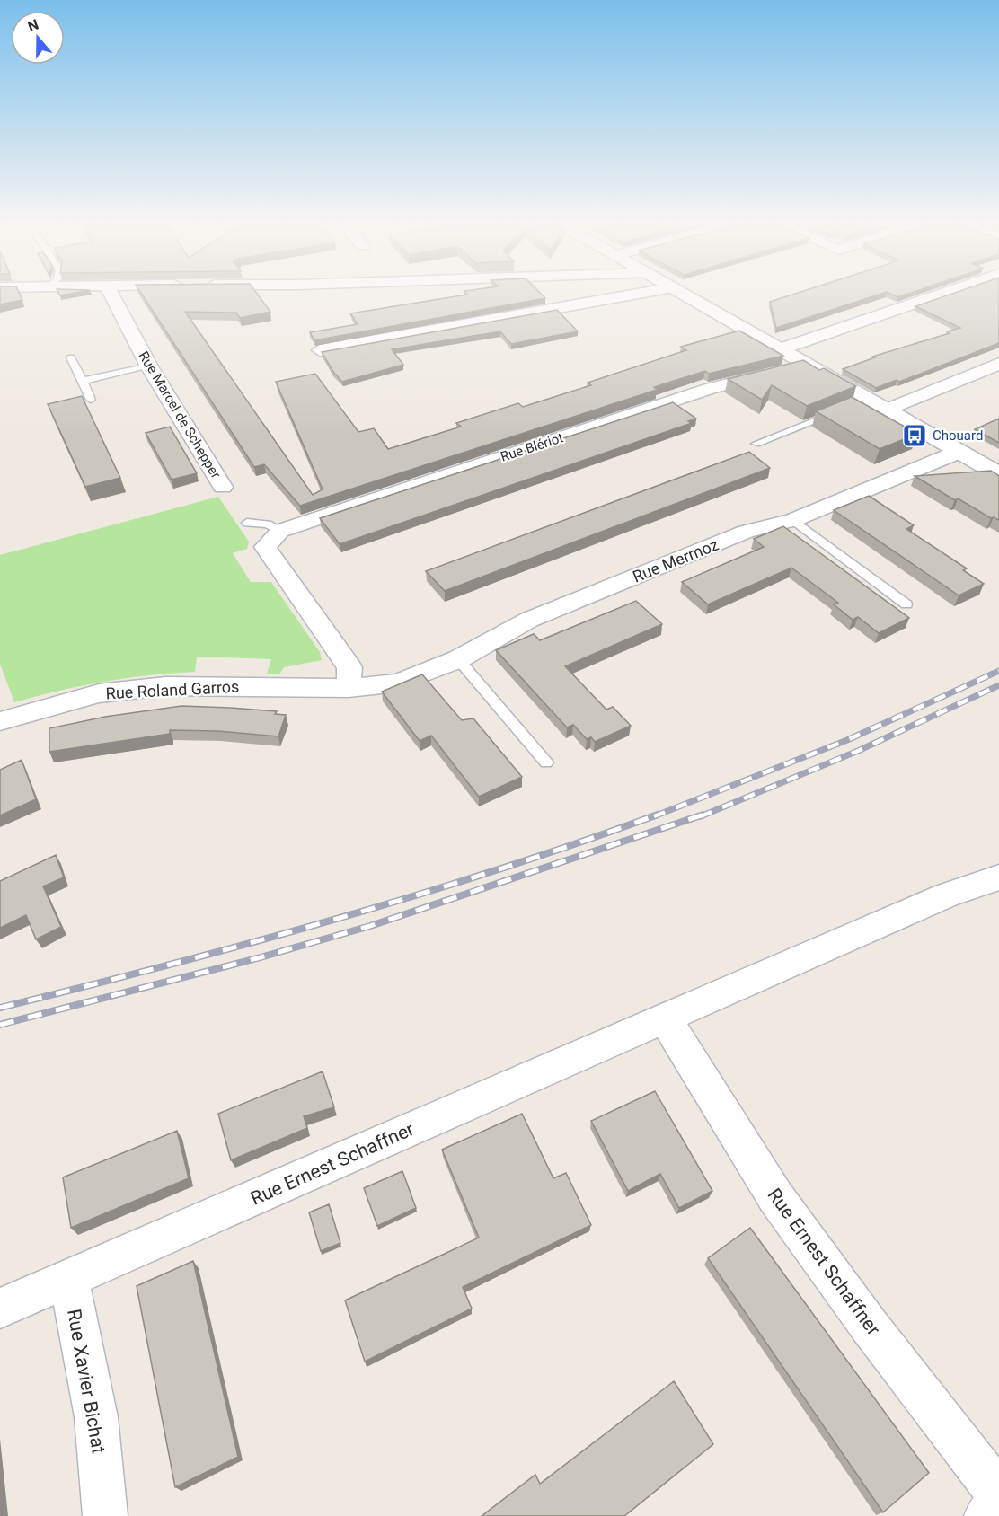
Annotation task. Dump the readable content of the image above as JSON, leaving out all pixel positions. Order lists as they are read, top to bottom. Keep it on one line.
{"streets":{"street":["Rue Marcel de Schepper","Rue Blériot","Rue Mermoz","Rue Roland Garros","Rue Ernest Schaffner","Rue Xavier Bichat"]},"crossings":[["Rue Mermoz","Rue Roland Garros"],["Rue Ernest Schaffner","Rue Xavier Bichat"]],"places":{"bus stop":["Chouard"]},"north":"top"}
